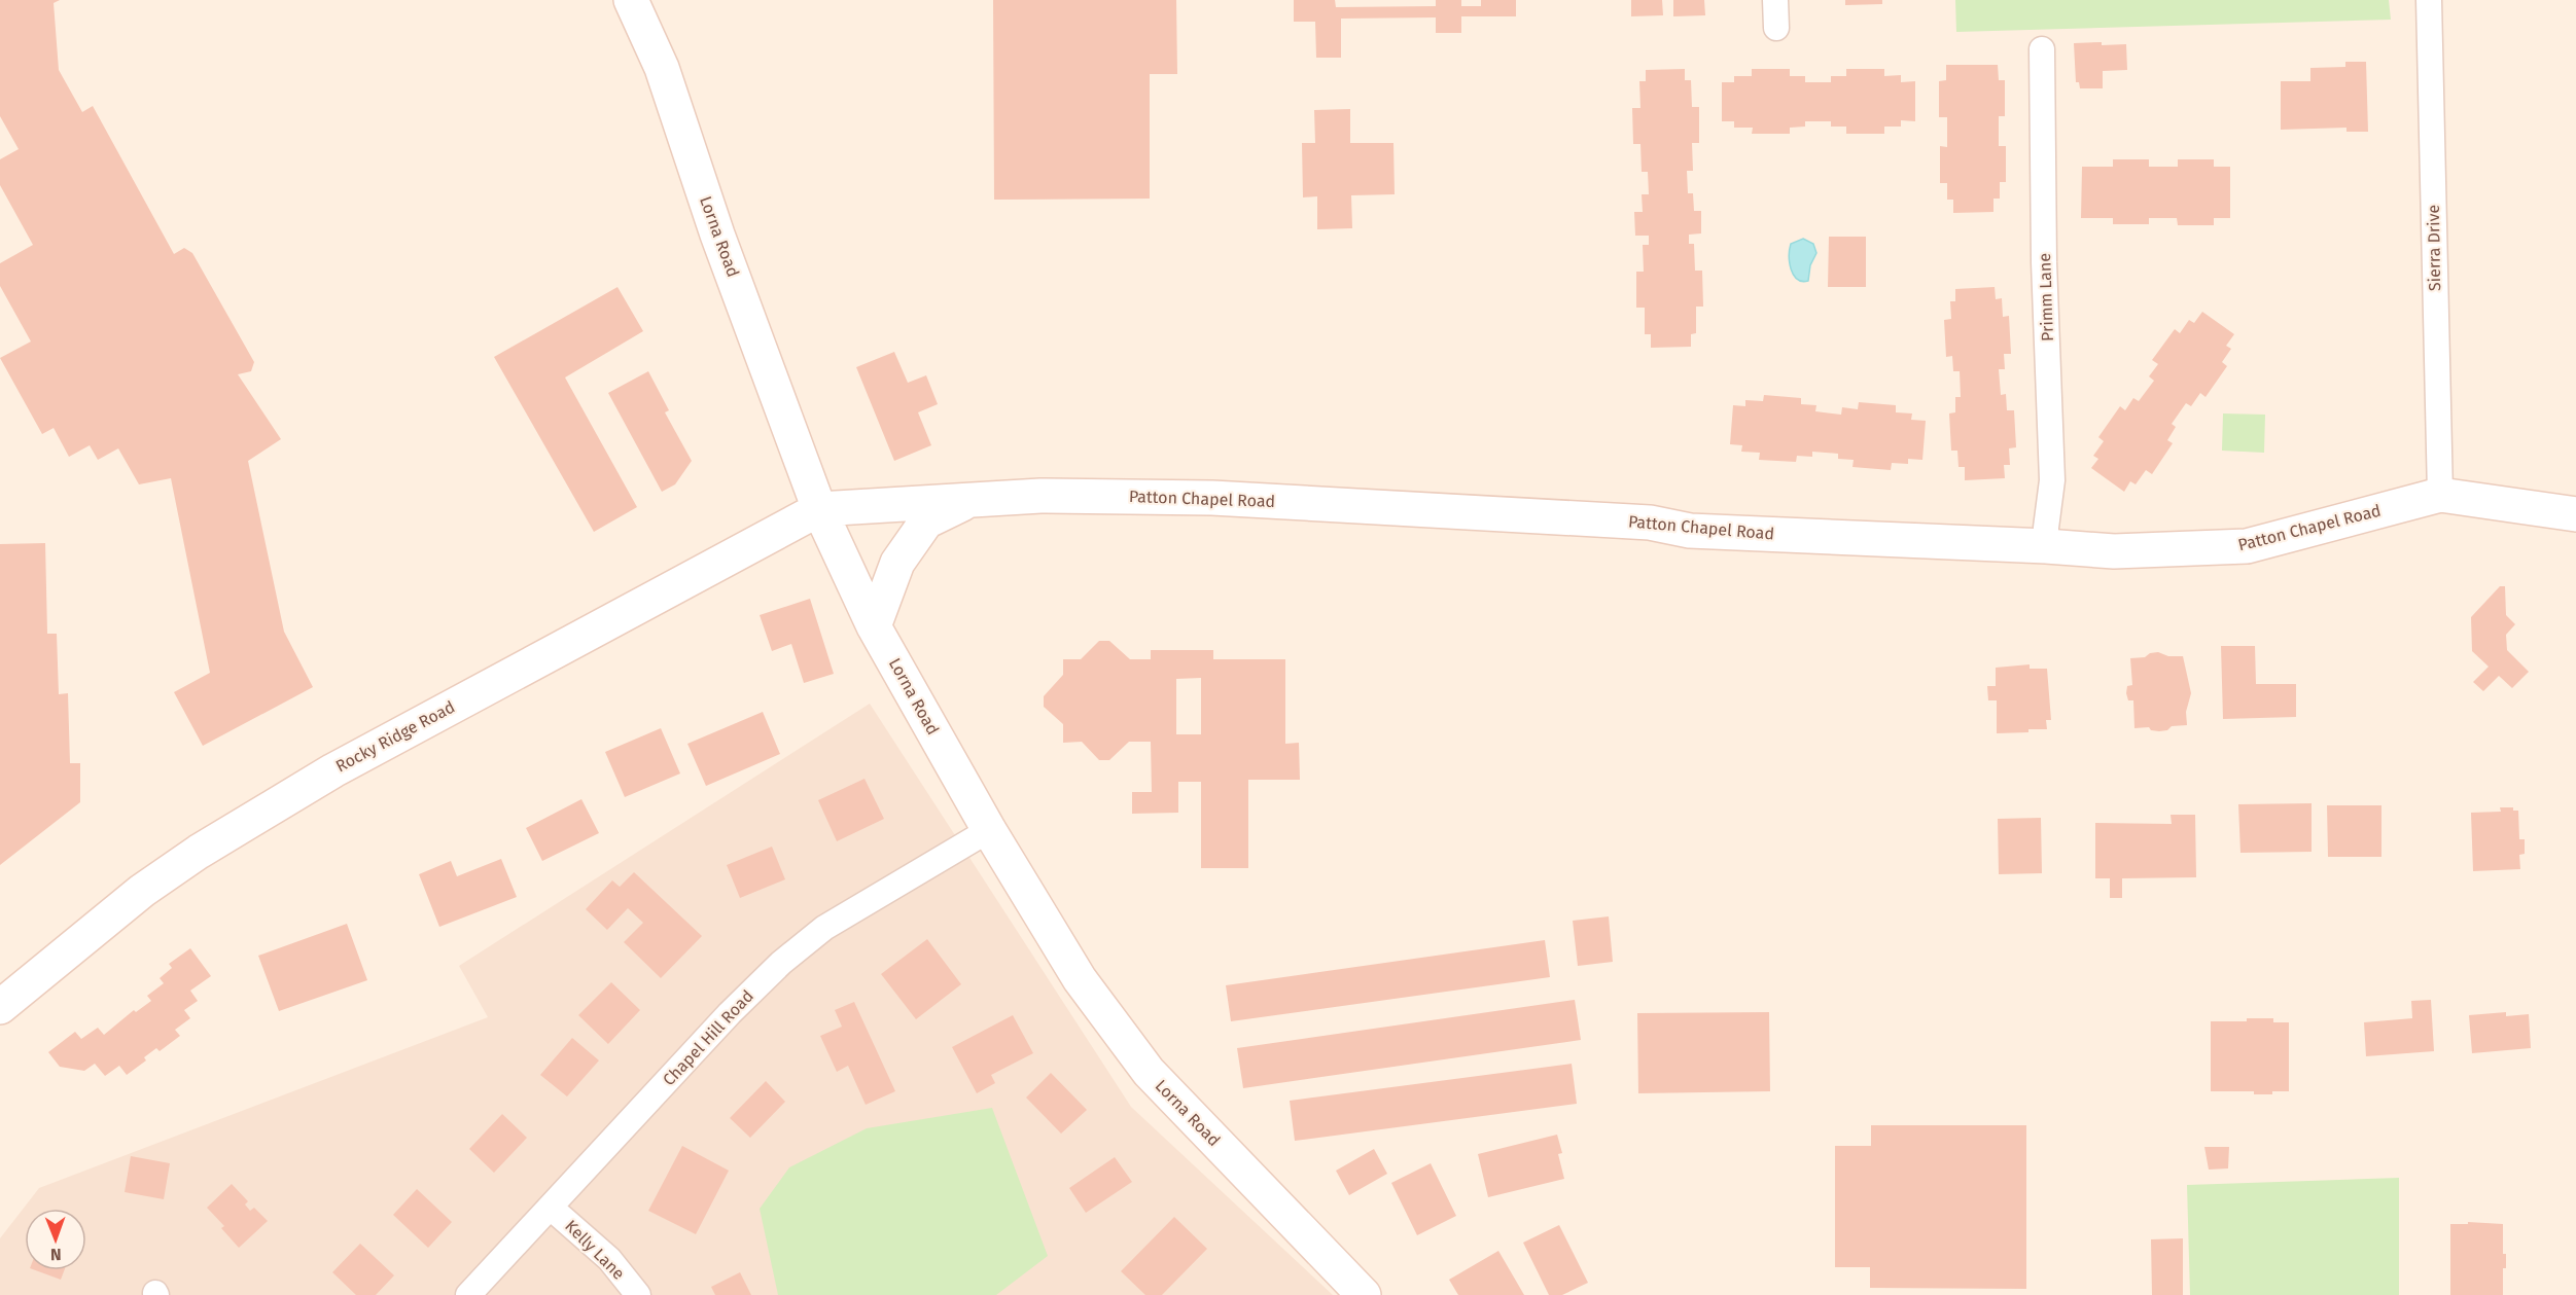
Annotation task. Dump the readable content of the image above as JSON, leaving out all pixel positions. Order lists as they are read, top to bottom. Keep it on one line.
{"streets":{"main road":["Lorna Road","Patton Chapel Road","Rocky Ridge Road"],"street":["Sierra Drive","Primm Lane","Chapel Hill Road","Kelly Lane"]},"crossings":[["Lorna Road","Patton Chapel Road"],["Lorna Road","Rocky Ridge Road"],["Lorna Road","Chapel Hill Road"],["Sierra Drive","Patton Chapel Road"],["Primm Lane","Patton Chapel Road"],["Patton Chapel Road","Rocky Ridge Road"],["Chapel Hill Road","Kelly Lane"]],"north":"bottom"}
